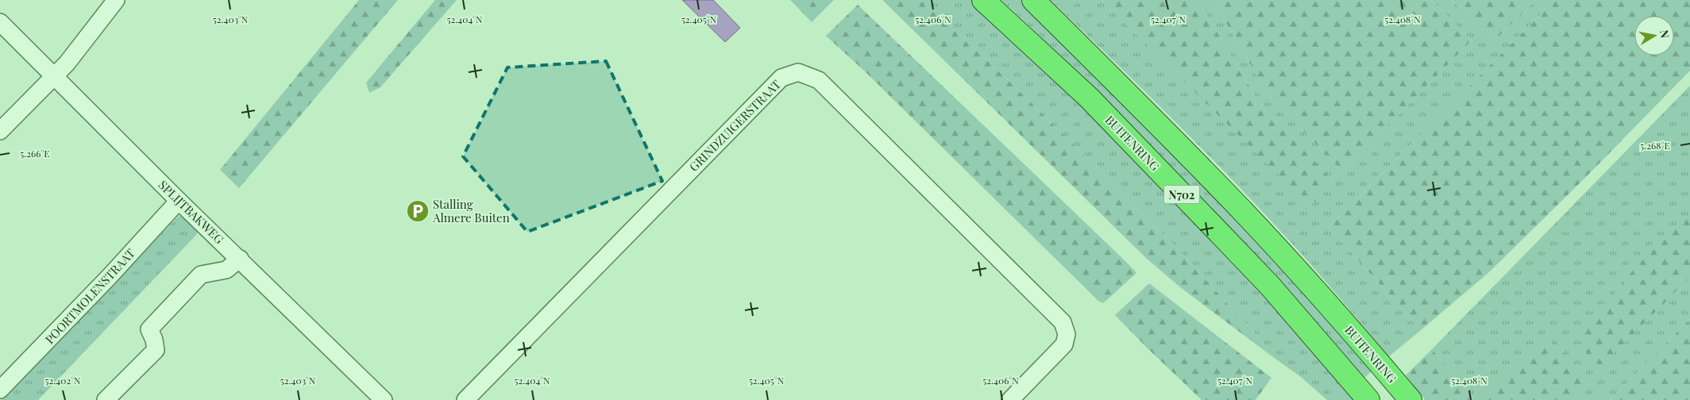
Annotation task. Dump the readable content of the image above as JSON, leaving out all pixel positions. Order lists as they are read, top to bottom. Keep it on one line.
{"streets":{"highway":["BUITENRING","N702"],"street":["GRINDZUIGERSTRAAT","SPLIJTBAKWEG","POORTMOLENSTRAAT"]},"crossings":[["SPLIJTBAKWEG","POORTMOLENSTRAAT"]],"places":{"parking":["Stalling Almere Buiten"]},"north":"right","coordinates":["52.403°N","52.404°N","52.405°N","52.406°N","52.407°N","52.408°N","5.268°E","5.266°E","52.402°N"]}
